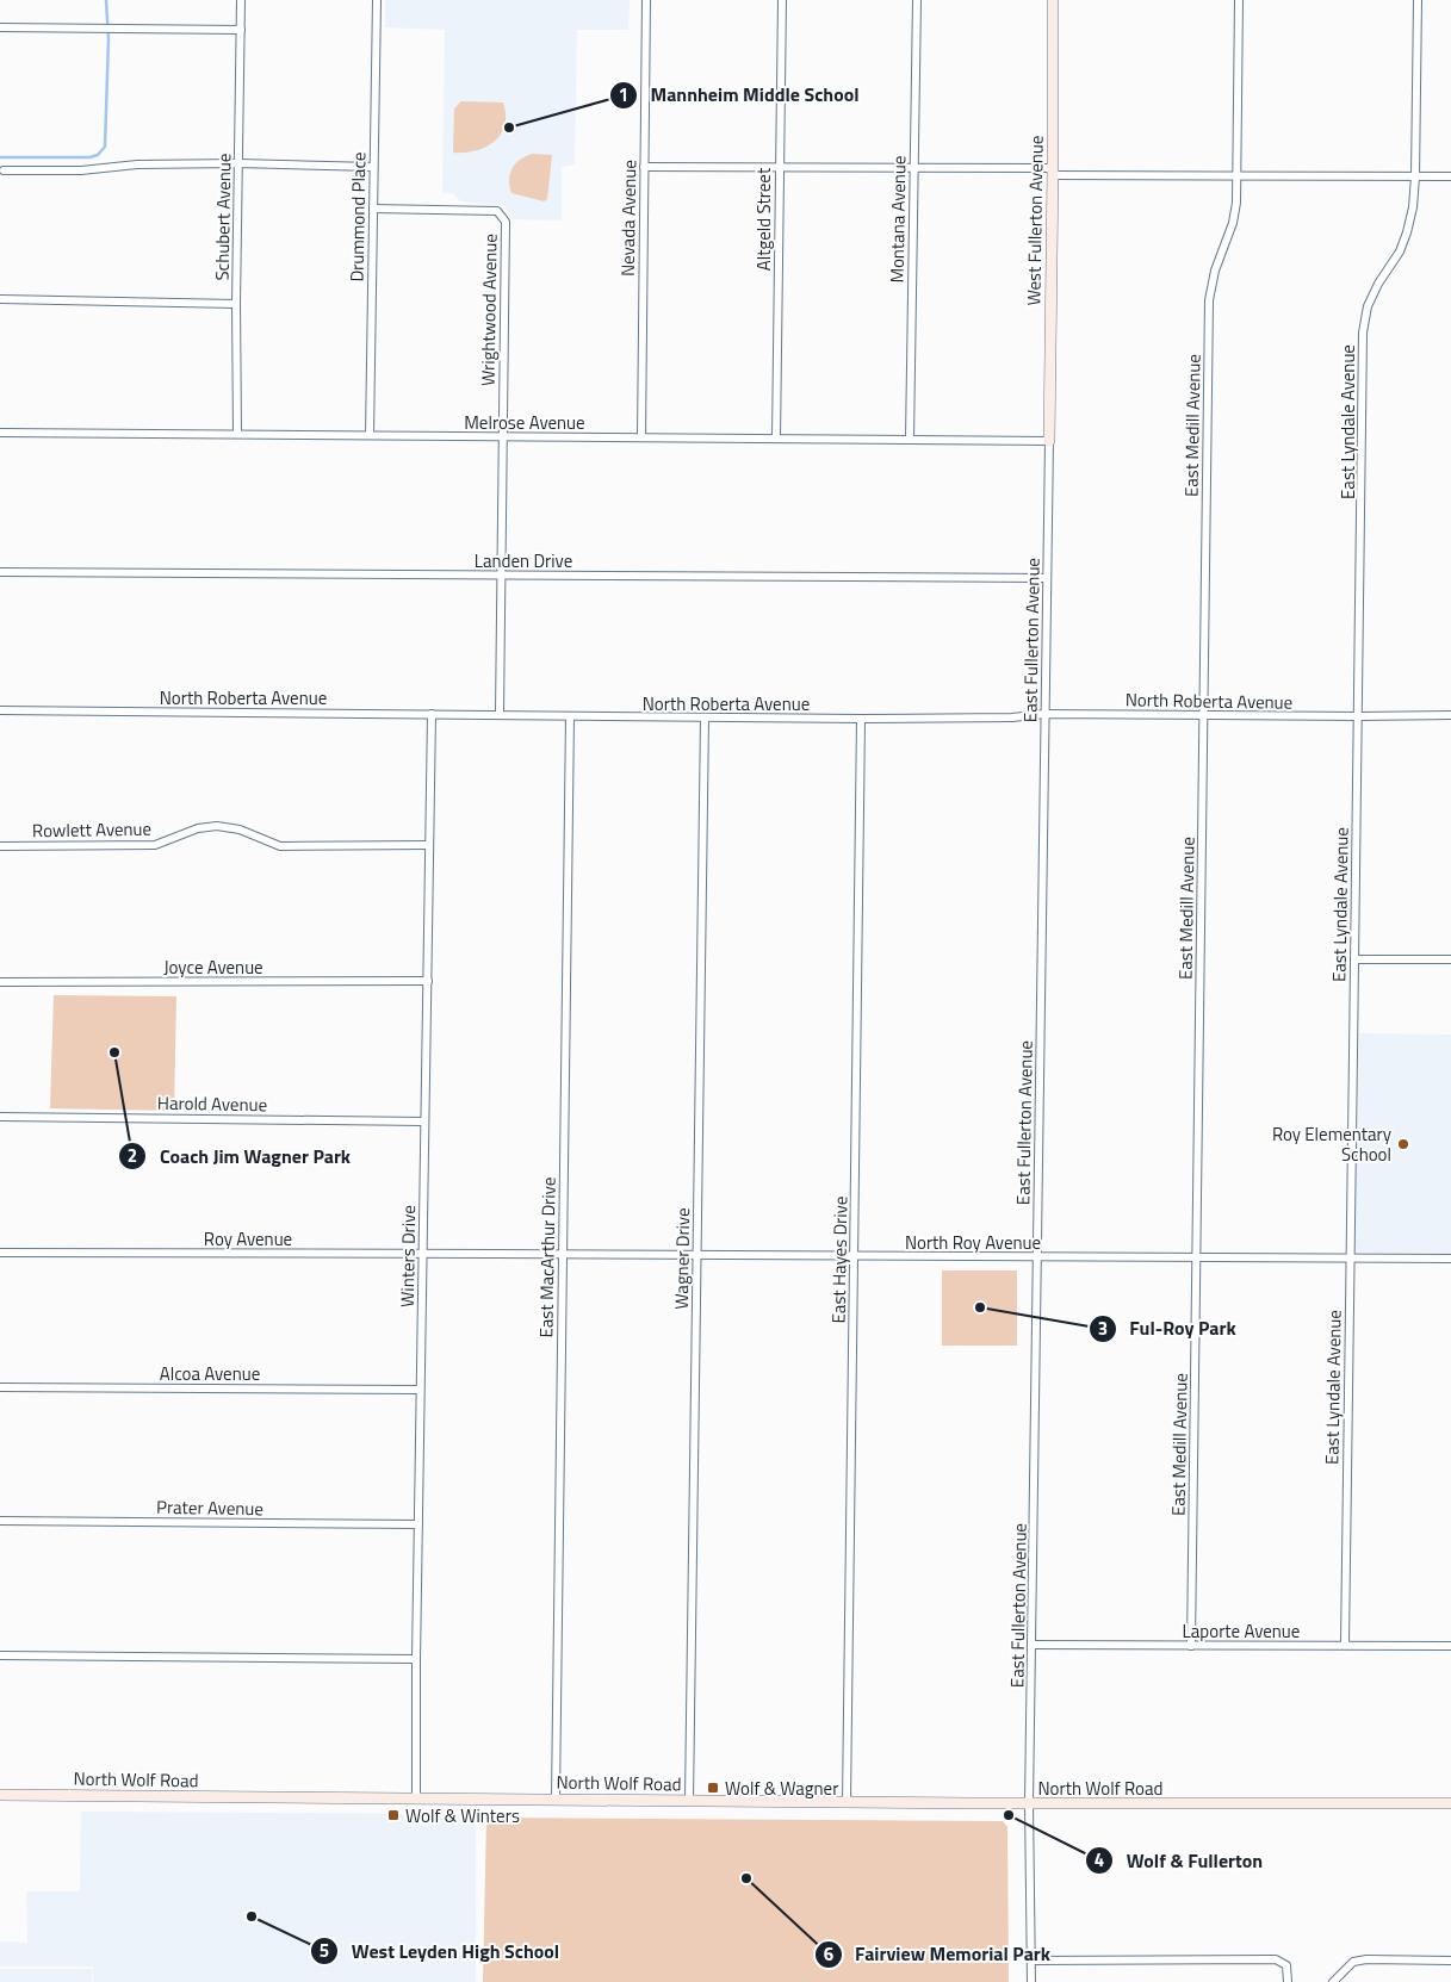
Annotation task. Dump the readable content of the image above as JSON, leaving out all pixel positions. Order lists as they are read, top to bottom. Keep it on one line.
{"streets":{"main road":["West Fullerton Avenue","North Wolf Road"],"street":["Schubert Avenue","Drummond Place","Nevada Avenue","Altgeld Street","Montana Avenue","Wrightwood Avenue","Melrose Avenue","East Lyndale Avenue","East Medill Avenue","Landen Drive","East Fullerton Avenue","North Roberta Avenue","Rowlett Avenue","Joyce Avenue","Harold Avenue","Roy Avenue","North Roy Avenue","Winters Drive","East MacArthur Drive","Wagner Drive","East Hayes Drive","Alcoa Avenue","Prater Avenue","Laporte Avenue"]},"crossings":[["Schubert Avenue","Melrose Avenue"],["Drummond Place","Wrightwood Avenue"],["Drummond Place","Melrose Avenue"],["Nevada Avenue","Melrose Avenue"],["Altgeld Street","Melrose Avenue"],["Montana Avenue","Melrose Avenue"],["West Fullerton Avenue","Melrose Avenue"],["West Fullerton Avenue","East Fullerton Avenue"],["Wrightwood Avenue","Melrose Avenue"],["Wrightwood Avenue","Landen Drive"],["Wrightwood Avenue","North Roberta Avenue"],["Melrose Avenue","East Fullerton Avenue"],["East Lyndale Avenue","North Roberta Avenue"],["East Lyndale Avenue","North Roy Avenue"],["East Lyndale Avenue","Laporte Avenue"],["East Medill Avenue","North Roberta Avenue"],["East Medill Avenue","North Roy Avenue"],["East Medill Avenue","Laporte Avenue"],["Landen Drive","East Fullerton Avenue"],["East Fullerton Avenue","North Roberta Avenue"],["East Fullerton Avenue","North Roy Avenue"],["East Fullerton Avenue","Laporte Avenue"],["East Fullerton Avenue","North Wolf Road"],["North Roberta Avenue","Winters Drive"],["North Roberta Avenue","East MacArthur Drive"],["North Roberta Avenue","Wagner Drive"],["North Roberta Avenue","East Hayes Drive"],["Rowlett Avenue","Winters Drive"],["Joyce Avenue","Winters Drive"],["Harold Avenue","Winters Drive"],["Roy Avenue","North Roy Avenue"],["Roy Avenue","Winters Drive"],["North Roy Avenue","East MacArthur Drive"],["North Roy Avenue","Wagner Drive"],["North Roy Avenue","East Hayes Drive"],["Winters Drive","Alcoa Avenue"],["Winters Drive","Prater Avenue"],["Winters Drive","North Wolf Road"],["East MacArthur Drive","North Wolf Road"],["Wagner Drive","North Wolf Road"],["East Hayes Drive","North Wolf Road"]],"places":{"other":["Mannheim Middle School","Coach Jim Wagner Park","Roy Elementary School","Ful-Roy Park","Wolf & Fullerton","Fairview Memorial Park","West Leyden High School"],"transit":["Wolf & Wagner","Wolf & Winters"]}}
